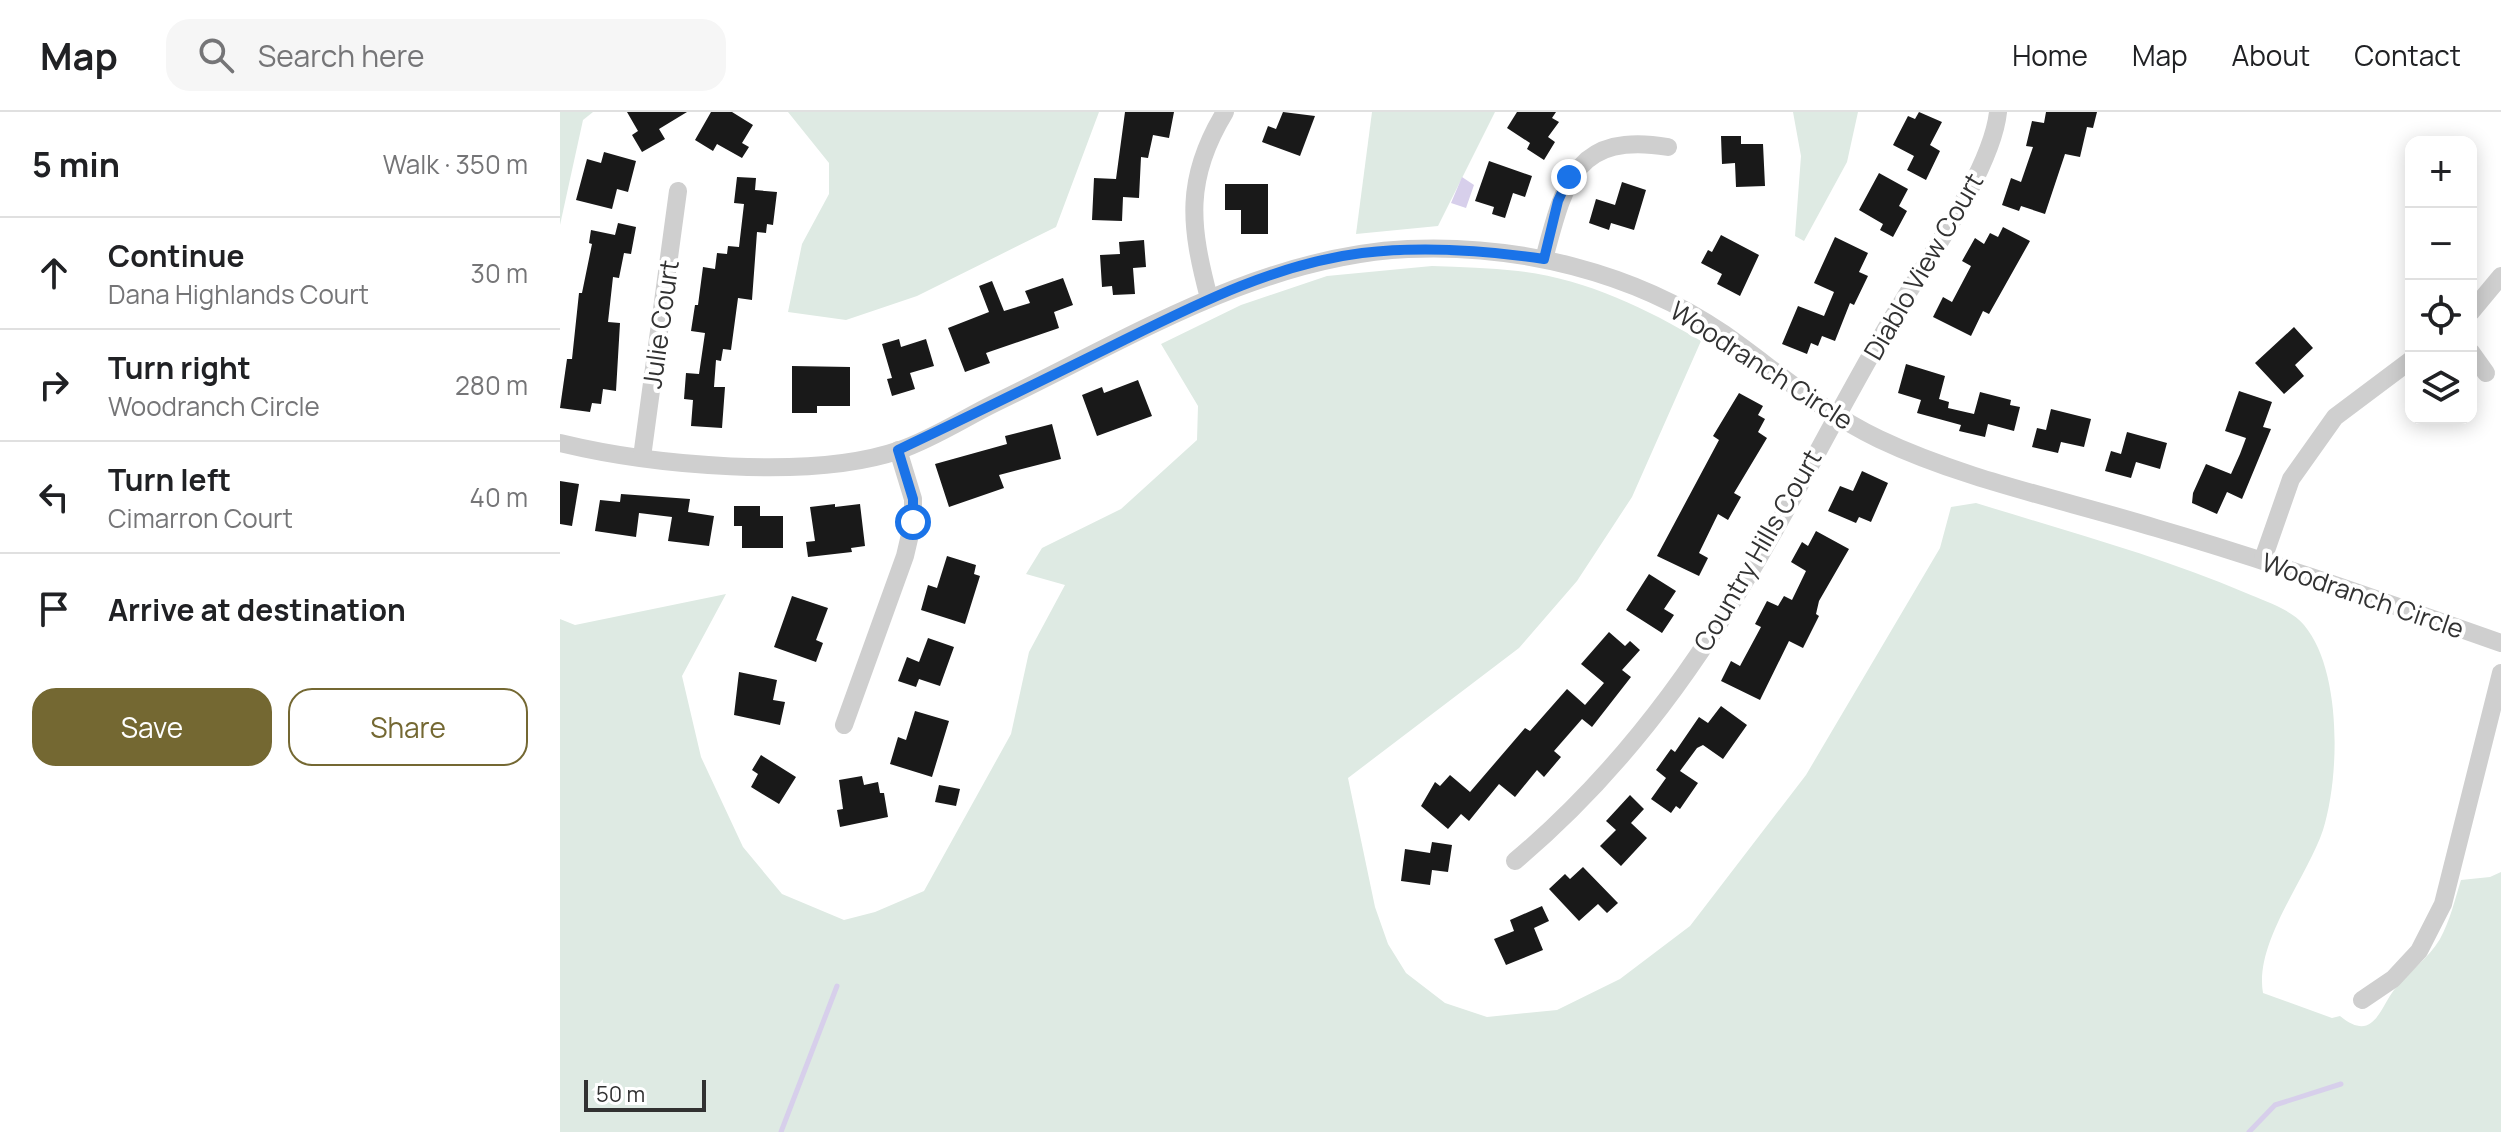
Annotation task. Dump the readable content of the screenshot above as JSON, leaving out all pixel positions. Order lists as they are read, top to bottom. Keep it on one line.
{"streets":{"street":["Diablo View Court","Julie Court","Woodranch Circle","Country Hills Court"]},"crossings":[["Diablo View Court","Woodranch Circle"],["Diablo View Court","Country Hills Court"],["Julie Court","Woodranch Circle"],["Woodranch Circle","Country Hills Court"]],"scale_bar":"50 m","page":{"header":"Map","search":"Search here","nav":["Home","Map","About","Contact"],"heading":["5 min","Walk · 350 m"],"map_buttons":["+","−"],"list":[["Continue","Dana Highlands Court","30 m"],["Turn right","Woodranch Circle","280 m"],["Turn left","Cimarron Court","40 m"],"Arrive at destination"],"buttons":["Save","Share"],"scale":"50 m"}}
